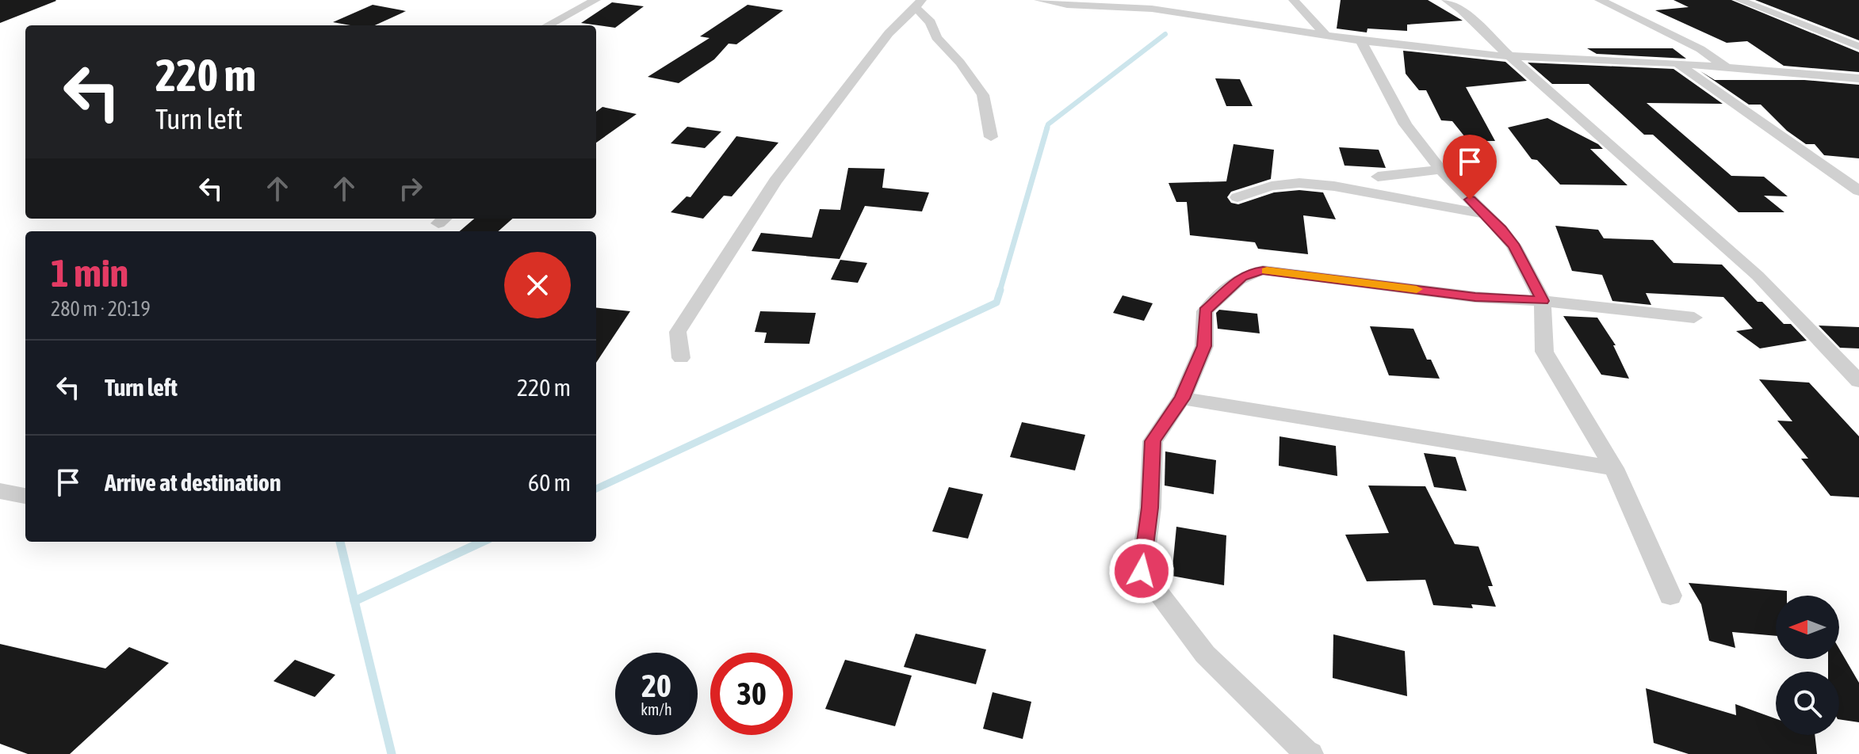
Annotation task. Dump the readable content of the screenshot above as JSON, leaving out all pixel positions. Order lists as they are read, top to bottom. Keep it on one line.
{"north":"left","page":{"turn":["220 m","Turn left"],"heading":["1 min","280 m · 20:19"],"list":[{"name":"Turn left","value":"220 m"},{"name":"Arrive at destination","value":"60 m"}],"speed":"20 km/h","limit":"30"}}
